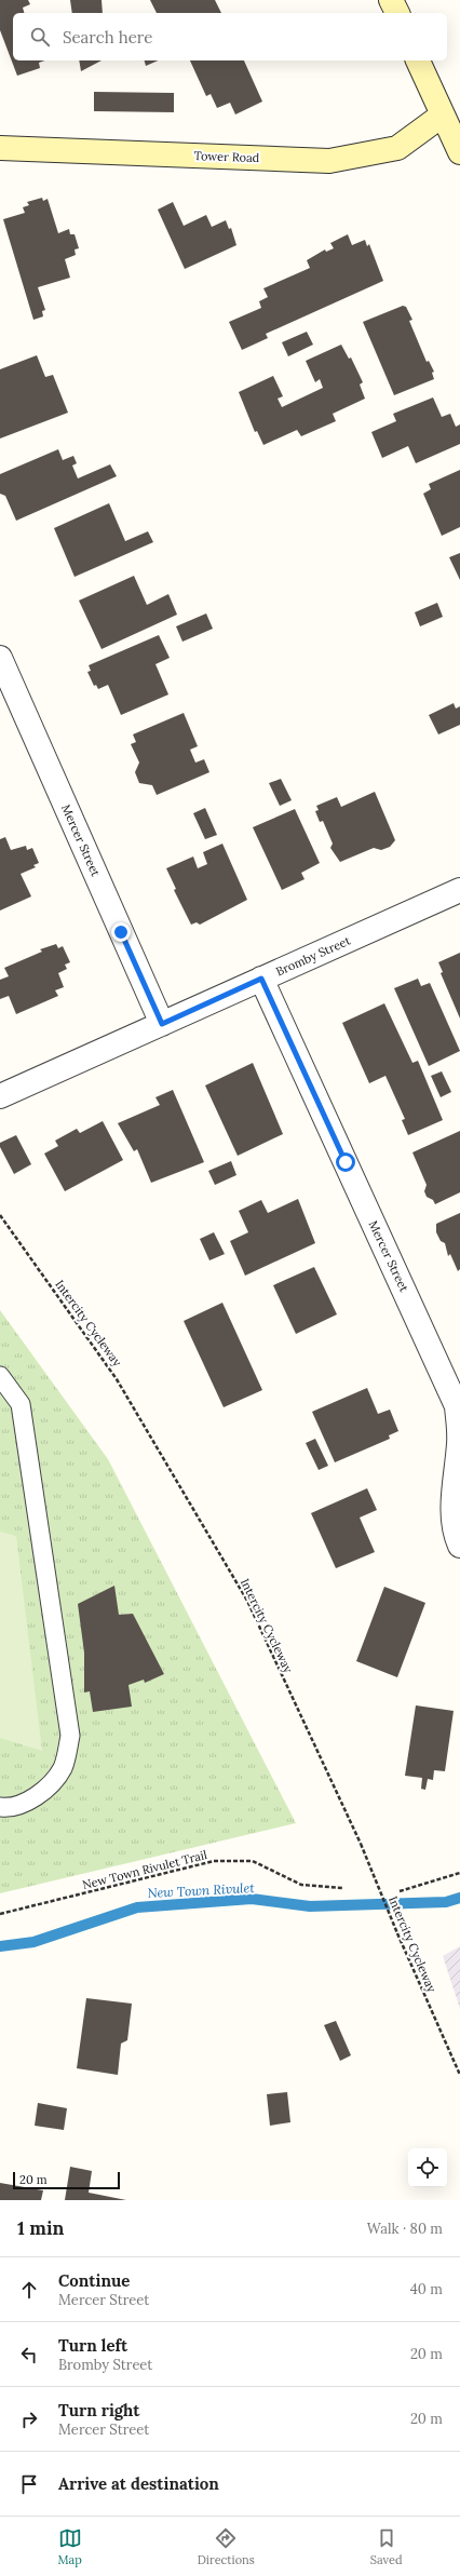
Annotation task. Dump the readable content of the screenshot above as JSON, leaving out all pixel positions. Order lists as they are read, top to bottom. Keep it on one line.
{"streets":{"street":["Tower Road","Mercer Street","Bromby Street"],"path":["Intercity Cycleway","New Town Rivulet Trail"]},"crossings":[["Mercer Street","Bromby Street"]],"water":["New Town Rivulet"],"scale_bar":"20 m","page":{"search":"Search here","scale":"20 m","heading":["1 min","Walk · 80 m"],"list":[["Continue","Mercer Street","40 m"],["Turn left","Bromby Street","20 m"],["Turn right","Mercer Street","20 m"],"Arrive at destination"],"nav":["Map","Directions","Saved"]}}
